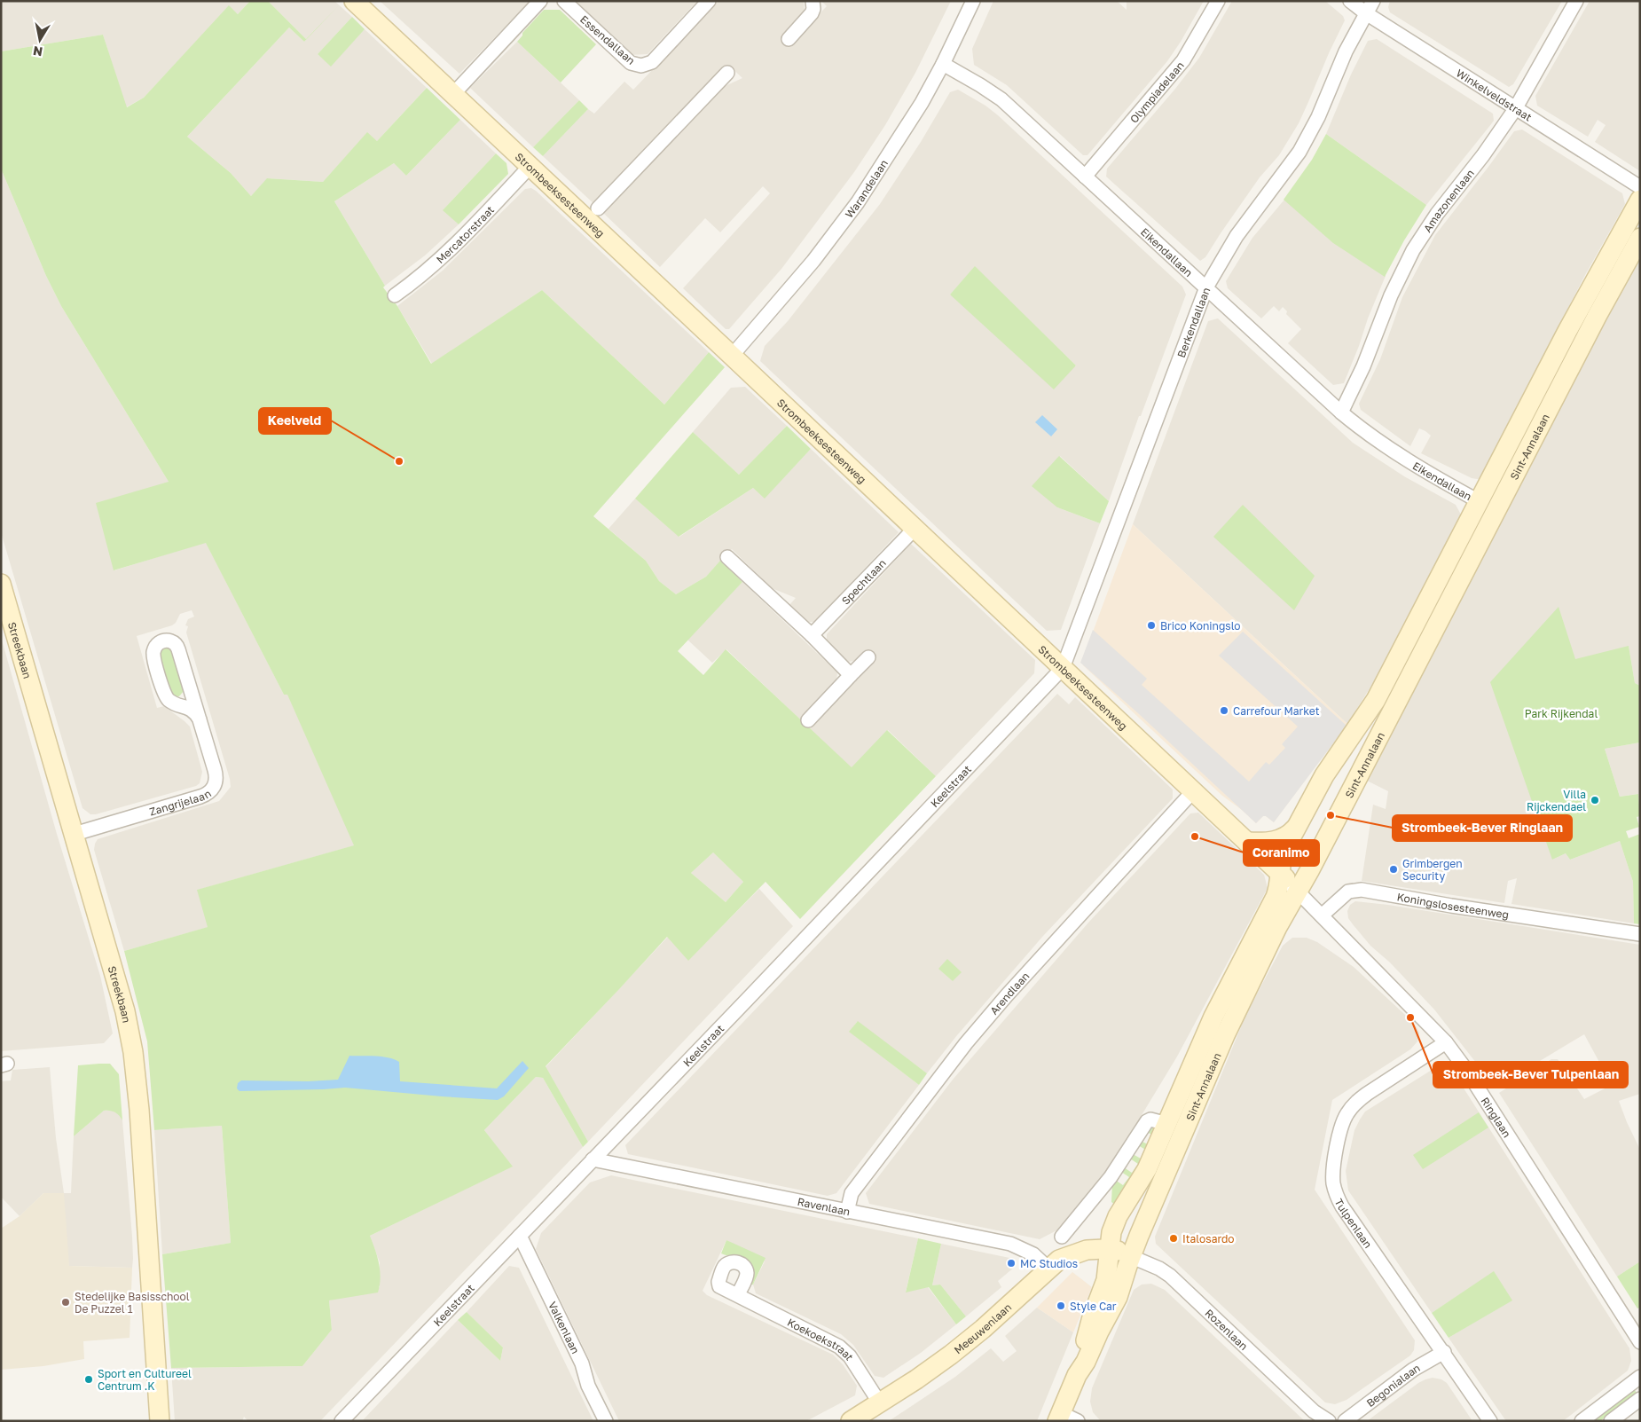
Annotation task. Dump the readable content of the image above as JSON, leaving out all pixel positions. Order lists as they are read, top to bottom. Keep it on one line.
{"streets":{"main road":["Strombeeksesteenweg","Sint-Annalaan","Streekbaan","Meeuwenlaan"],"street":["Essendallaan","Olympiadelaan","Winkelveldstraat","Warandelaan","Amazonenlaan","Mercatorstraat","Eikendallaan","Berkendallaan","Spechtlaan","Keelstraat","Zangrijelaan","Koningslosesteenweg","Arendlaan","Ringlaan","Ravenlaan","Tulpenlaan","Valkenlaan","Rozenlaan","Koekoekstraat","Begonialaan"]},"crossings":[["Olympiadelaan","Eikendallaan"],["Winkelveldstraat","Amazonenlaan"],["Winkelveldstraat","Berkendallaan"],["Warandelaan","Strombeeksesteenweg"],["Warandelaan","Eikendallaan"],["Strombeeksesteenweg","Mercatorstraat"],["Strombeeksesteenweg","Berkendallaan"],["Strombeeksesteenweg","Sint-Annalaan"],["Strombeeksesteenweg","Spechtlaan"],["Strombeeksesteenweg","Keelstraat"],["Strombeeksesteenweg","Arendlaan"],["Amazonenlaan","Eikendallaan"],["Eikendallaan","Berkendallaan"],["Eikendallaan","Sint-Annalaan"],["Berkendallaan","Keelstraat"],["Sint-Annalaan","Meeuwenlaan"],["Sint-Annalaan","Rozenlaan"],["Streekbaan","Zangrijelaan"],["Keelstraat","Ravenlaan"],["Keelstraat","Valkenlaan"],["Koningslosesteenweg","Ringlaan"],["Arendlaan","Ravenlaan"],["Ringlaan","Tulpenlaan"],["Ravenlaan","Meeuwenlaan"],["Tulpenlaan","Begonialaan"],["Meeuwenlaan","Rozenlaan"],["Meeuwenlaan","Koekoekstraat"]],"parks":["Park Rijkendal"],"places":["Keelveld","Brico Koningslo","Carrefour Market","Villa Rijckendael","Strombeek-Bever Ringlaan","Coranimo","Grimbergen Security","Strombeek-Bever Tulpenlaan","Italosardo","MC Studios","Stedelijke Basisschool De Puzzel 1","Style Car","Sport en Cultureel Centrum .K"],"north":"bottom"}
